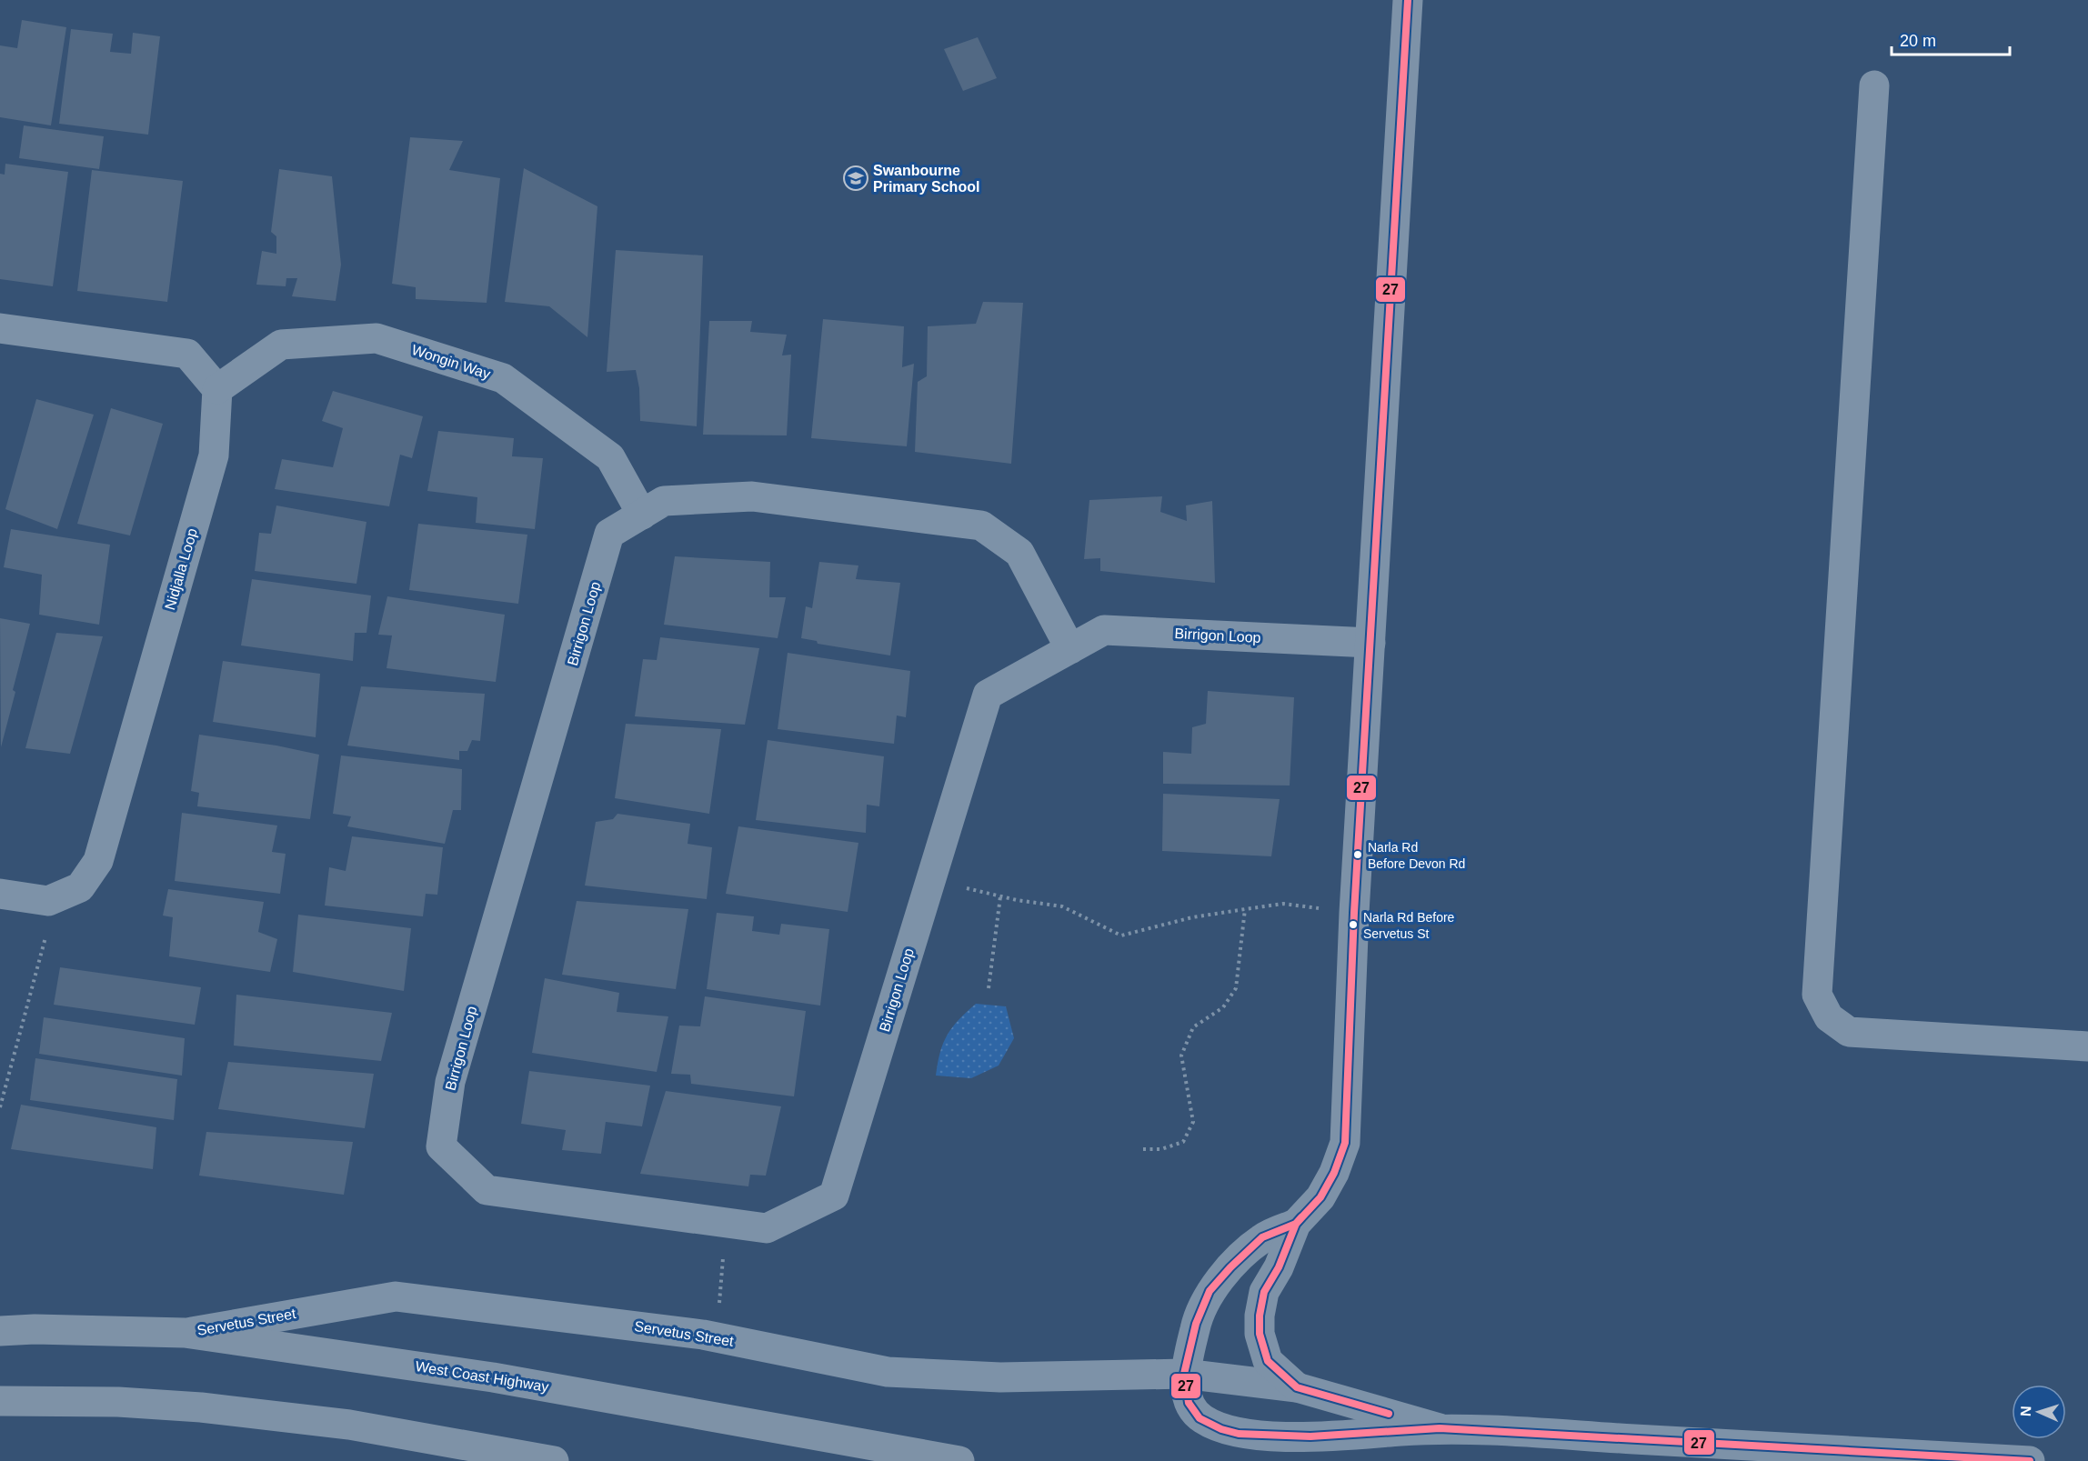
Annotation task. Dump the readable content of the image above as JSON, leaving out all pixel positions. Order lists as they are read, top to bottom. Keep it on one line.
{"streets":{"highway":["West Coast Highway"],"street":["Wongin Way","Nidjalla Loop","Birrigon Loop","Servetus Street"]},"crossings":[["Wongin Way","Nidjalla Loop"],["Wongin Way","Birrigon Loop"],["Servetus Street","West Coast Highway"]],"places":{"school or university":["Swanbourne Primary School"],"other":["Narla Rd Before Devon Rd","Narla Rd Before Servetus St"]},"lines":["transit line 27"],"scale_bar":"20 m","north":"left"}
